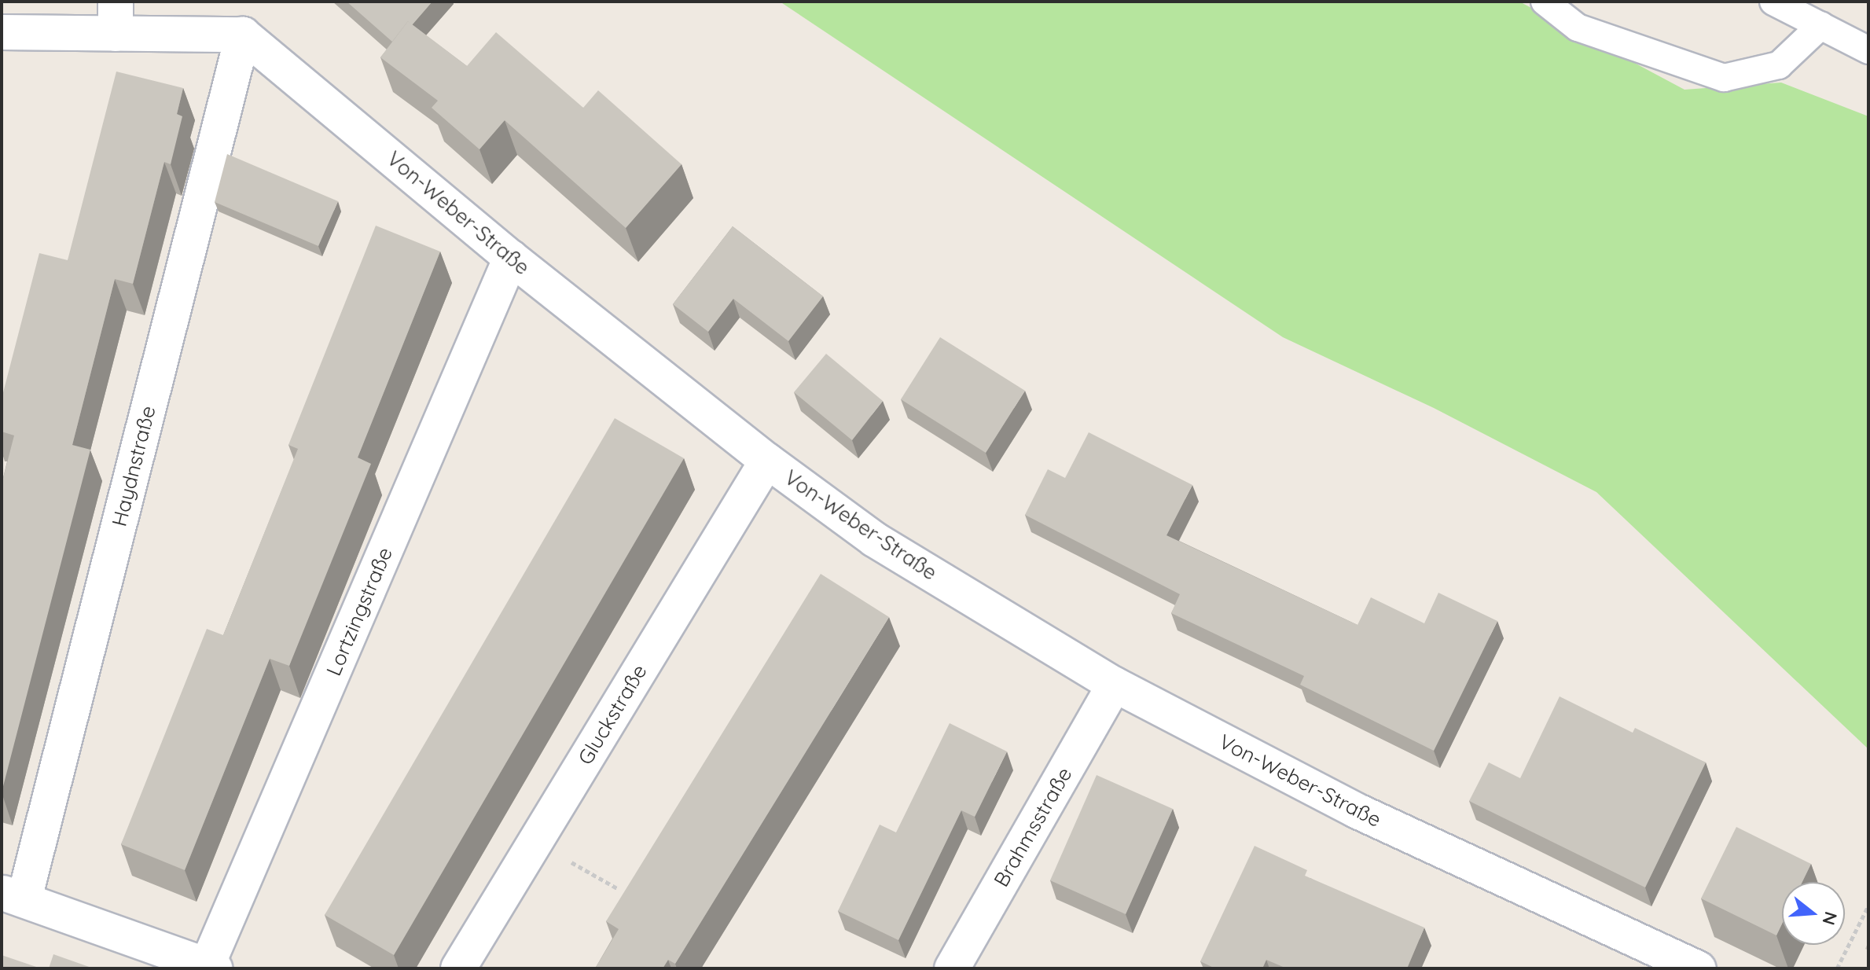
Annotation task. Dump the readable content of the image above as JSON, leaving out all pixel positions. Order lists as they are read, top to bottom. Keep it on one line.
{"streets":{"street":["Von-Weber-Straße","Haydnstraße","Lortzingstraße","Gluckstraße","Brahmsstraße"]},"crossings":[["Von-Weber-Straße","Haydnstraße"],["Von-Weber-Straße","Lortzingstraße"],["Von-Weber-Straße","Gluckstraße"],["Von-Weber-Straße","Brahmsstraße"]],"north":"right"}
